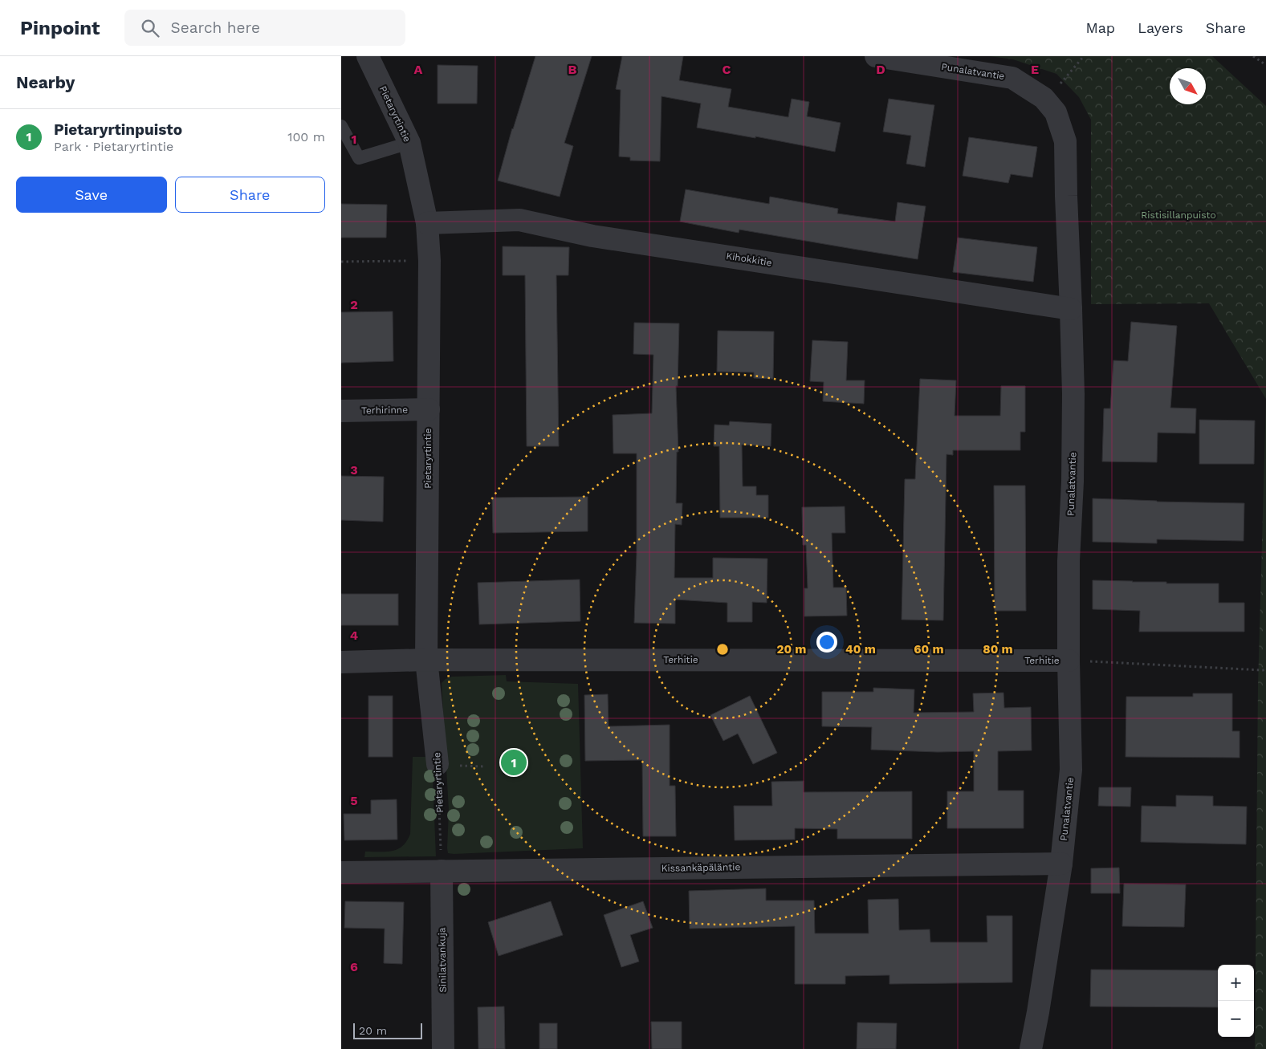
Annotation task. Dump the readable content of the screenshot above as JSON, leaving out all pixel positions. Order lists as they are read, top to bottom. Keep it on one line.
{"streets":{"street":["Punalatvantie","Pietaryrtintie","Kihokkitie","Terhirinne","Terhitie","Kissankäpäläntie","Sinilatvankuja"]},"crossings":[["Punalatvantie","Kihokkitie"],["Punalatvantie","Terhitie"],["Punalatvantie","Kissankäpäläntie"],["Pietaryrtintie","Kihokkitie"],["Pietaryrtintie","Terhirinne"],["Pietaryrtintie","Terhitie"],["Pietaryrtintie","Kissankäpäläntie"],["Pietaryrtintie","Sinilatvankuja"],["Kissankäpäläntie","Sinilatvankuja"]],"parks":["Ristisillanpuisto"],"scale_bar":"20 m","north":"bottom right","page":{"header":"Pinpoint","search":"Search here","nav":["Map","Layers","Share"],"heading":"Nearby","list":[{"mark":"1","name":"Pietaryrtinpuisto","note":"Park · Pietaryrtintie","value":"100 m"}],"buttons":["Save","Share"],"pins":"1","map_buttons":["+","−"],"scale":"20 m"},"grid":{"columns":["A","B","C","D","E"],"rows":["1","2","3","4","5","6"]},"rings":["20 m","40 m","60 m","80 m"]}
